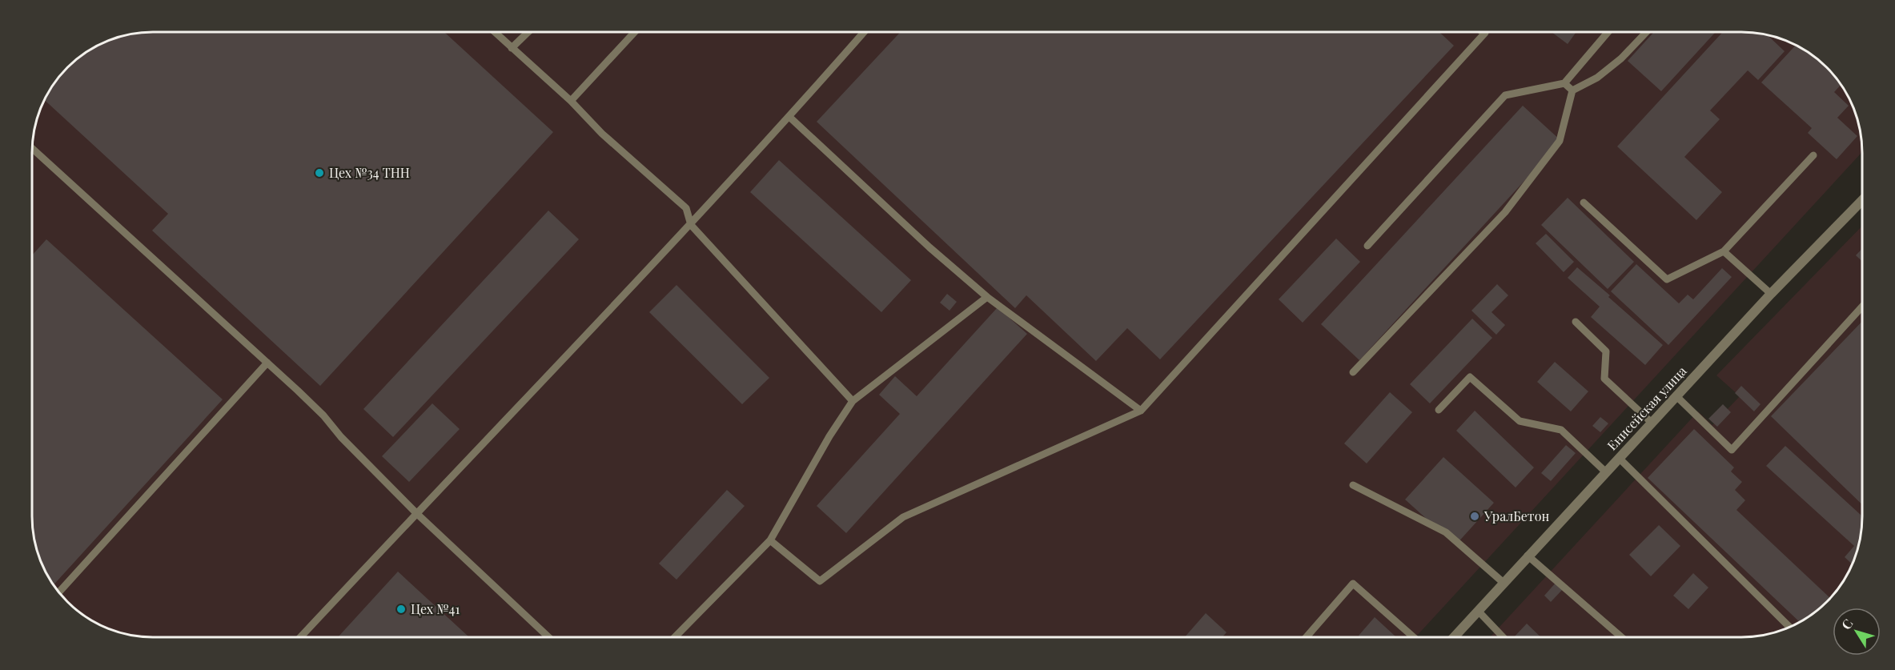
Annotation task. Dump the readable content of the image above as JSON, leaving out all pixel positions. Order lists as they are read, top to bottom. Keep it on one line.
{"streets":{"street":["Енисейская улица"]},"places":["Цех №34 ТНН","УралБетон","Цех №41"],"north":"top left"}
